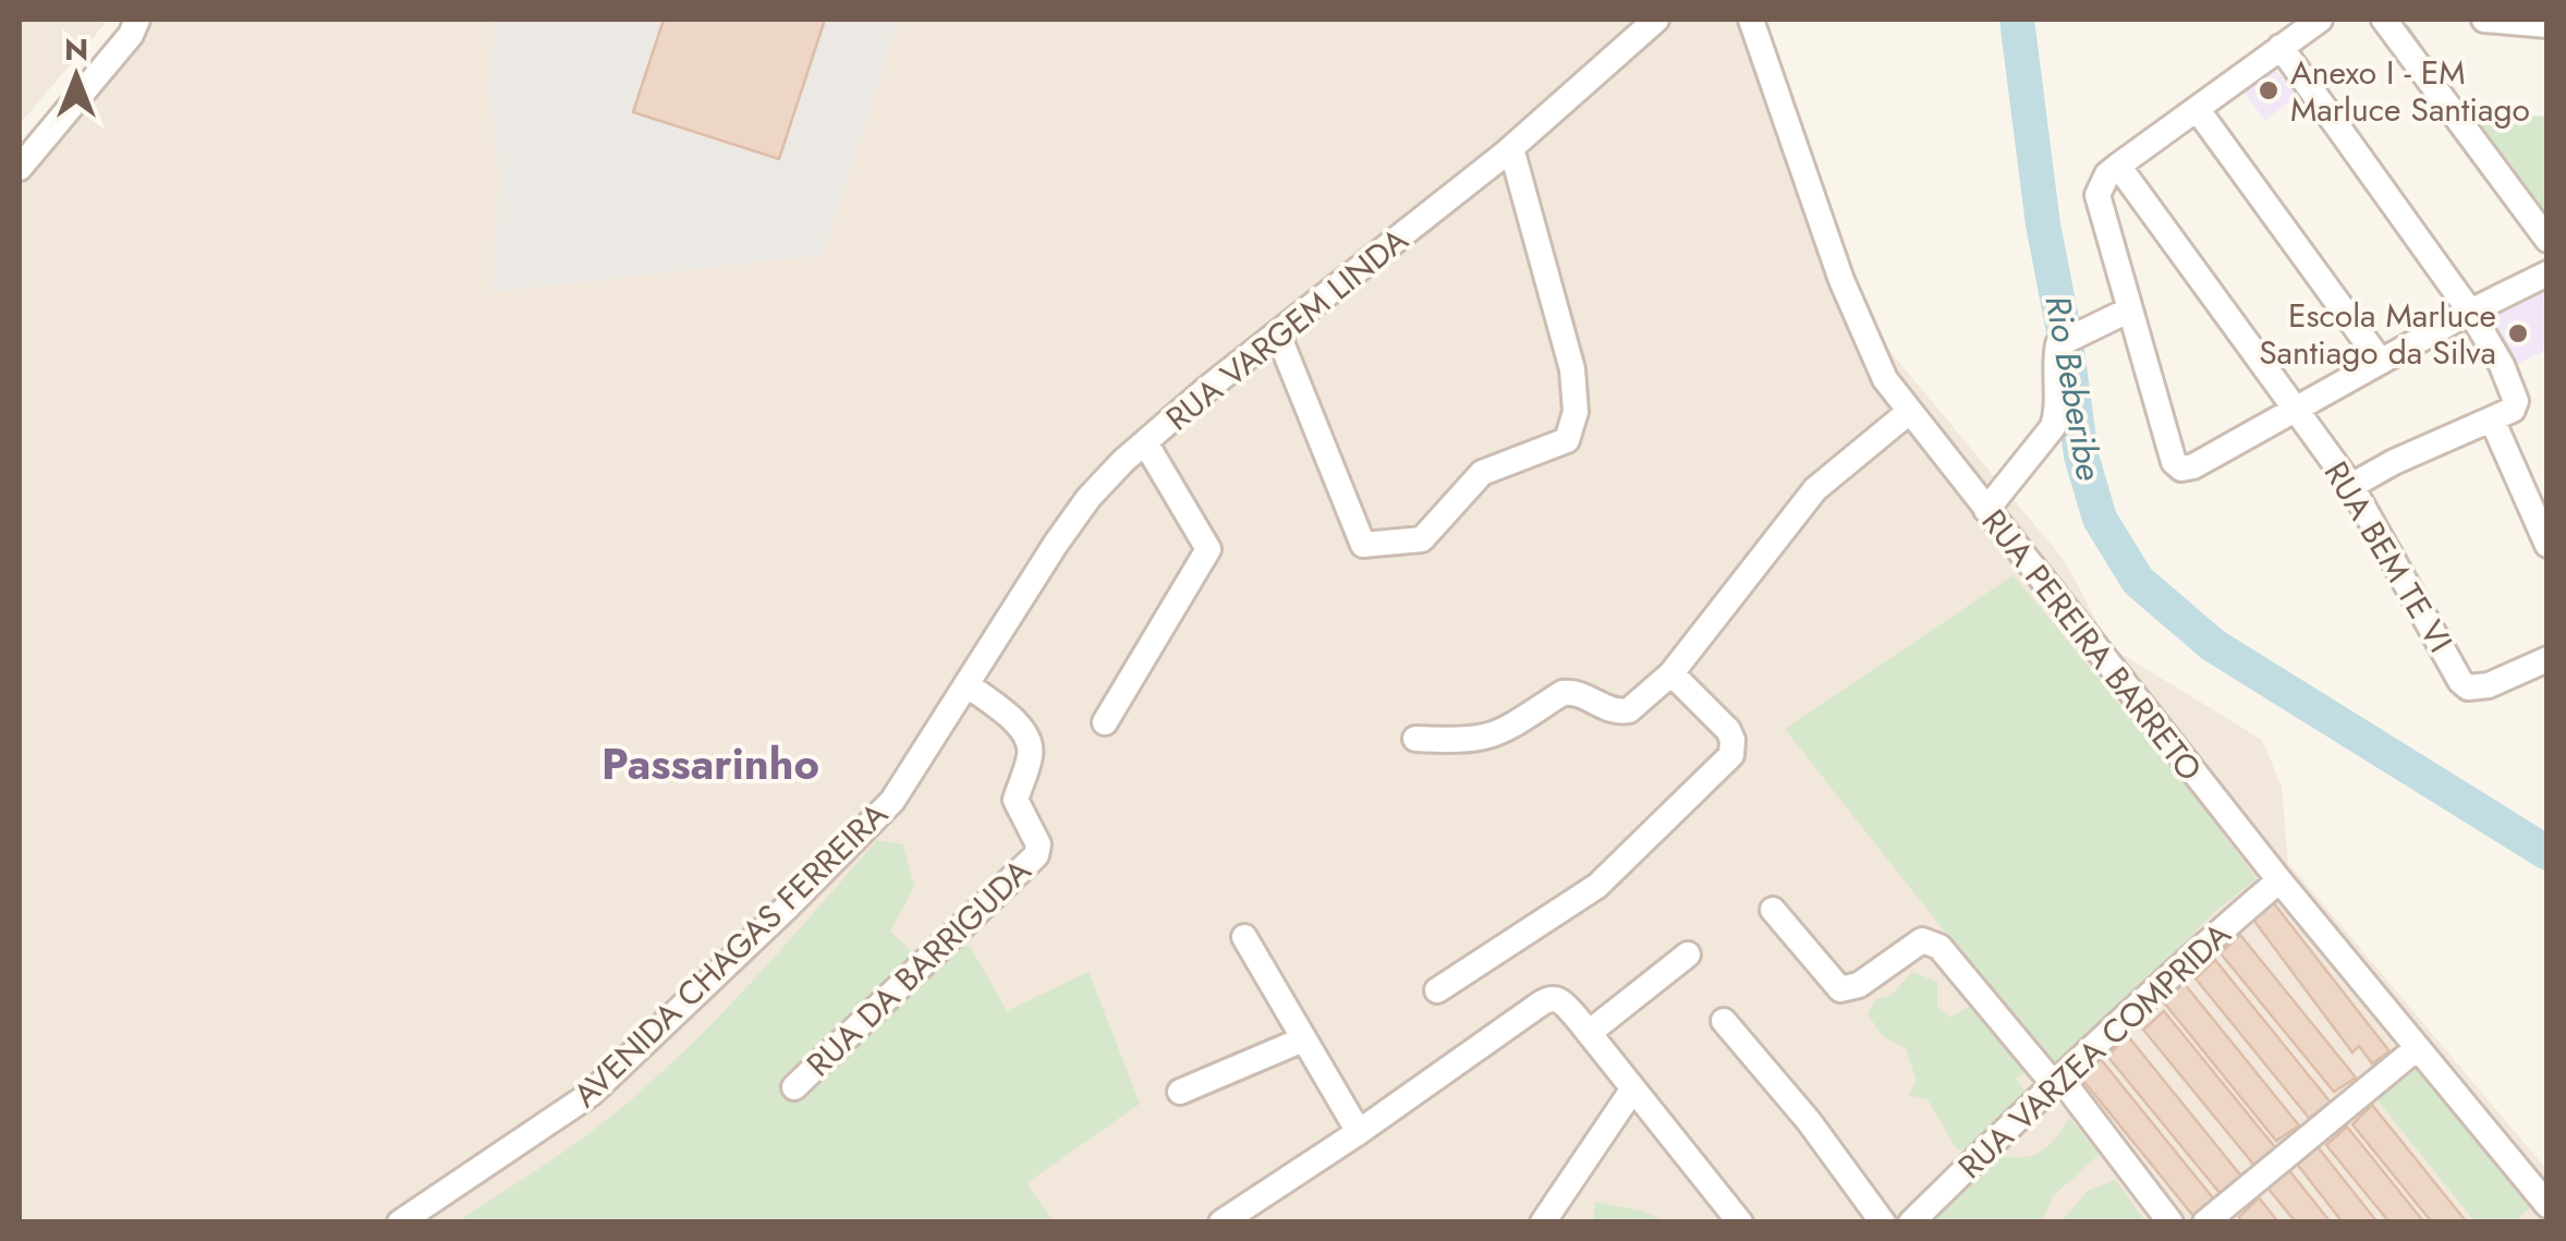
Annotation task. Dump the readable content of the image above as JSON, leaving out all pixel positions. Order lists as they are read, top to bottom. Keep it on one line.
{"streets":{"street":["RUA VARGEM LINDA","RUA BEM TE VI","RUA PEREIRA BARRETO","AVENIDA CHAGAS FERREIRA","RUA DA BARRIGUDA","RUA VARZEA COMPRIDA"]},"crossings":[["RUA VARGEM LINDA","AVENIDA CHAGAS FERREIRA"],["RUA VARGEM LINDA","RUA DA BARRIGUDA"],["RUA PEREIRA BARRETO","RUA VARZEA COMPRIDA"],["AVENIDA CHAGAS FERREIRA","RUA DA BARRIGUDA"]],"districts":["Passarinho"],"water":["Rio Beberibe"],"places":["Anexo I - EM Marluce Santiago","Escola Marluce Santiago da Silva"],"north":"top"}
